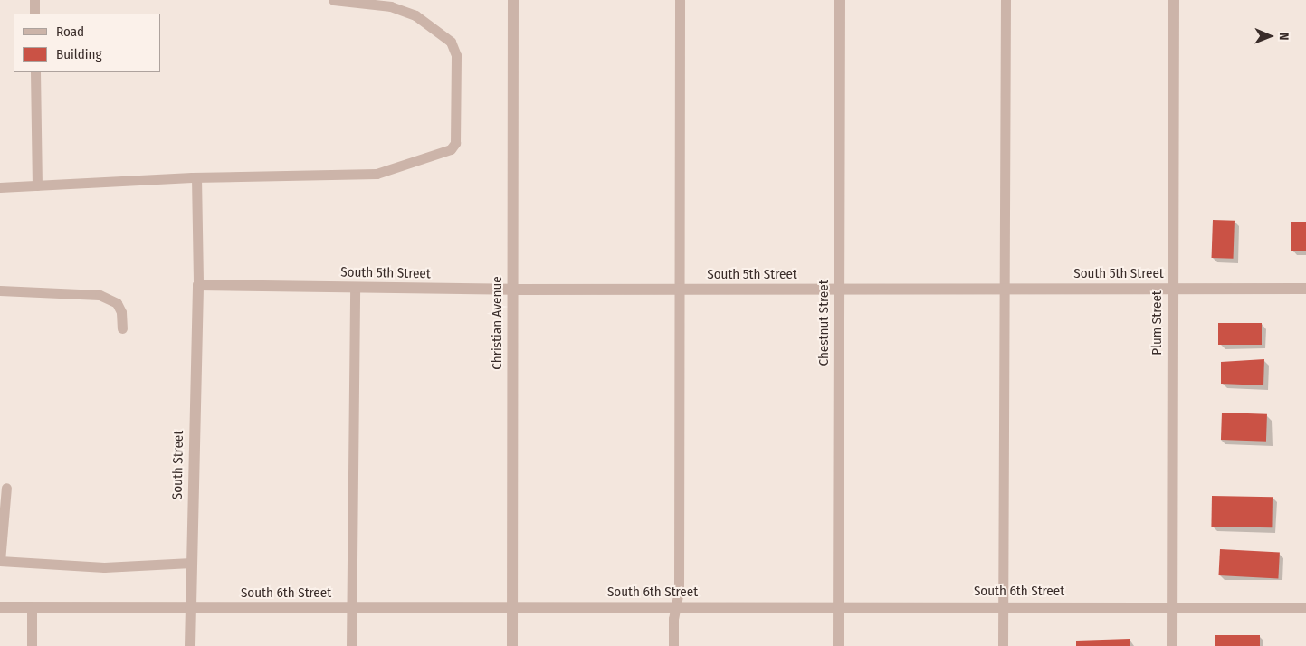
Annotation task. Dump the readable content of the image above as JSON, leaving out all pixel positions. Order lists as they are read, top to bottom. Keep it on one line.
{"streets":{"street":["South 5th Street","Christian Avenue","Chestnut Street","Plum Street","South Street","South 6th Street"]},"crossings":[["South 5th Street","Christian Avenue"],["South 5th Street","Chestnut Street"],["South 5th Street","Plum Street"],["South 5th Street","South Street"],["Christian Avenue","South 6th Street"],["Chestnut Street","South 6th Street"],["Plum Street","South 6th Street"],["South Street","South 6th Street"]],"legend":["Road","Building"],"north":"right"}
